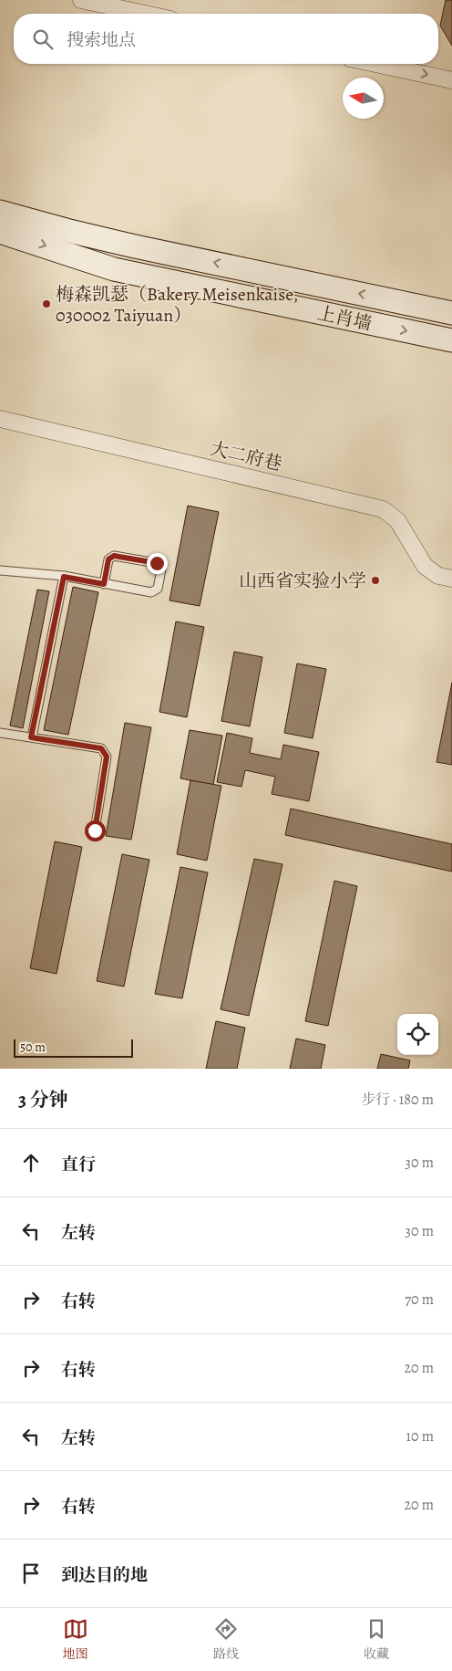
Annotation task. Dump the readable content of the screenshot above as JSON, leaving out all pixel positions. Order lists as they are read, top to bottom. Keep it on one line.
{"streets":{"street":["上肖墙","大二府巷"]},"places":["梅森凯瑟（Bakery Meisenkaise, 030002 Taiyuan）","山西省实验小学"],"scale_bar":"50 m","north":"left","page":{"search":"搜索地点","scale":"50 m","heading":["3 分钟","步行 · 180 m"],"list":[["直行","30 m"],["左转","30 m"],["右转","70 m"],["右转","20 m"],["左转","10 m"],["右转","20 m"],"到达目的地"],"nav":["地图","路线","收藏"]}}
